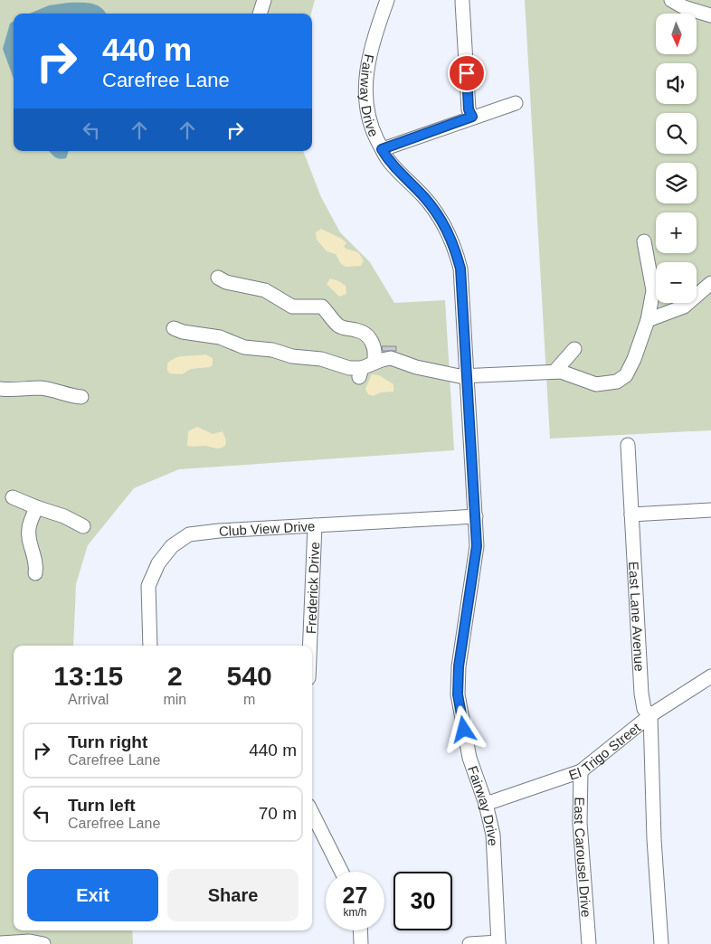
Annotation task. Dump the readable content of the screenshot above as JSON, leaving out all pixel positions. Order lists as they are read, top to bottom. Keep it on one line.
{"streets":{"street":["Fairway Drive","Club View Drive","Frederick Drive","East Lane Avenue","El Trigo Street","East Carousel Drive"]},"crossings":[["Fairway Drive","Club View Drive"],["Fairway Drive","El Trigo Street"],["Club View Drive","Frederick Drive"],["East Lane Avenue","El Trigo Street"],["El Trigo Street","East Carousel Drive"]],"north":"bottom","page":{"map_buttons":["+","−"],"turn":["440 m","Carefree Lane"],"eta":["13:15","Arrival","2","min","540","m"],"list":[{"name":"Turn right","note":"Carefree Lane","value":"440 m"},{"name":"Turn left","note":"Carefree Lane","value":"70 m"}],"buttons":["Exit","Share"],"speed":"27 km/h","limit":"30"}}
